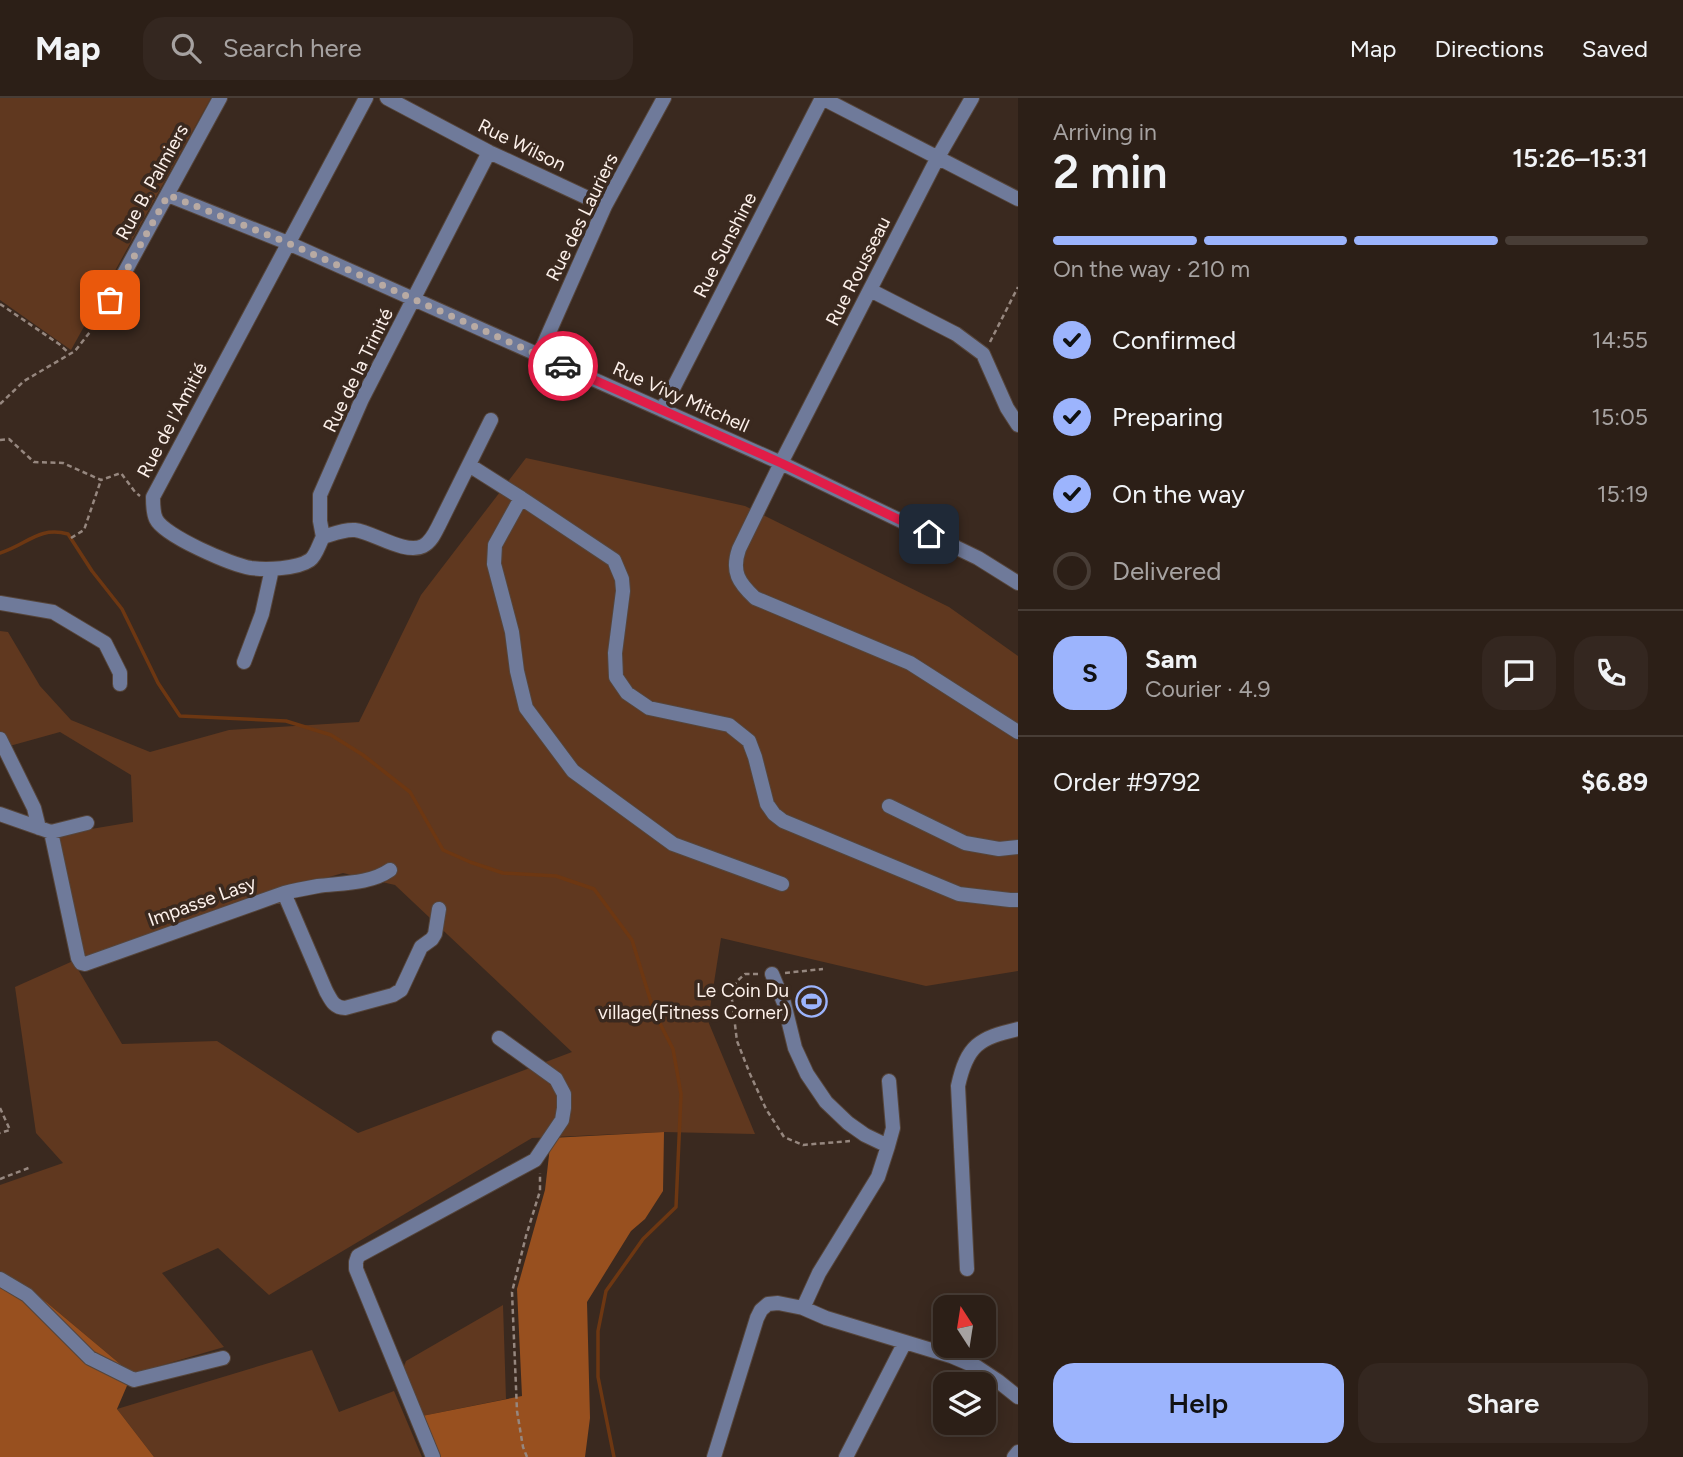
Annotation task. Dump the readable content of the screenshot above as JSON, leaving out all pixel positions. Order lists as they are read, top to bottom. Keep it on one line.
{"streets":{"street":["Rue Wilson","Rue B. Palmiers","Rue des Lauriers","Rue Sunshine","Rue Rousseau","Rue de la Trinité","Rue Vivy Mitchell","Rue de l'Amitié","Impasse Lasy"]},"crossings":[["Rue Wilson","Rue des Lauriers"],["Rue Wilson","Rue de la Trinité"],["Rue B. Palmiers","Rue Vivy Mitchell"],["Rue des Lauriers","Rue Vivy Mitchell"],["Rue Sunshine","Rue Vivy Mitchell"],["Rue Rousseau","Rue Vivy Mitchell"],["Rue de la Trinité","Rue Vivy Mitchell"],["Rue de la Trinité","Rue de l'Amitié"],["Rue Vivy Mitchell","Rue de l'Amitié"]],"places":{"sports":["Le Coin Du village(Fitness Corner)"]},"north":"top","page":{"header":"Map","search":"Search here","nav":["Map","Directions","Saved"],"heading":["2 min","Arriving in","15:26–15:31"],"panel":["Sam","Courier · 4.9","Order #9792","$6.89"],"bar":"On the way · 210 m","list":[["Confirmed","14:55"],["Preparing","15:05"],["On the way","15:19"],"Delivered"],"round":"S","buttons":["Help","Share"]}}
